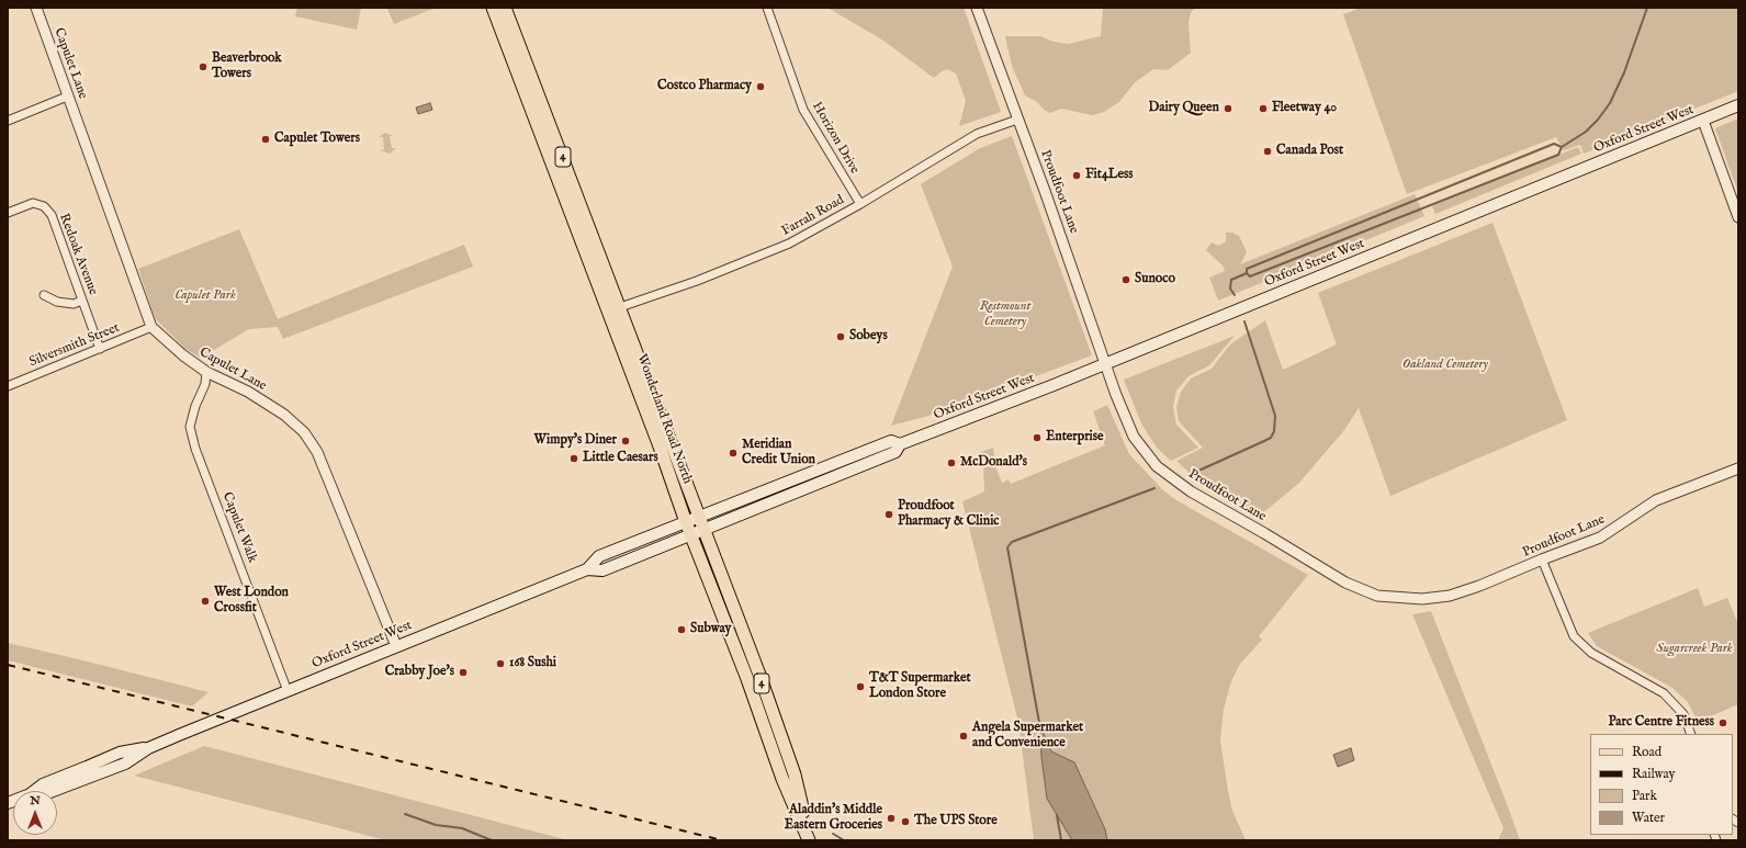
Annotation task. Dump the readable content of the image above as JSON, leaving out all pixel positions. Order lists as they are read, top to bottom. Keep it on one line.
{"streets":{"main road":["Oxford Street West","4","Wonderland Road North"],"street":["Capulet Lane","Horizon Drive","Proudfoot Lane","Farrah Road","Redoak Avenue","Silversmith Street","Capulet Walk"]},"crossings":[["Capulet Lane","Oxford Street West"],["Capulet Lane","Silversmith Street"],["Capulet Lane","Capulet Walk"],["Oxford Street West","Proudfoot Lane"],["Oxford Street West","Wonderland Road North"],["Oxford Street West","Capulet Walk"],["Horizon Drive","Farrah Road"],["Proudfoot Lane","Farrah Road"],["Farrah Road","Wonderland Road North"],["Redoak Avenue","Silversmith Street"]],"parks":["Capulet Park","Restmount Cemetery","Oakland Cemetery","Sugarcreek Park"],"places":["Beaverbrook Towers","Costco Pharmacy","Dairy Queen","Fleetway 40","Capulet Towers","Canada Post","Fit4Less","Sunoco","Sobeys","Enterprise","Wimpy's Diner","Meridian Credit Union","Little Caesars","McDonald's","Proudfoot Pharmacy & Clinic","West London Crossfit","Subway","168 Sushi","Crabby Joe's","T&T Supermarket London Store","Parc Centre Fitness","Angela Supermarket and Convenience","Aladdin's Middle Eastern Groceries","The UPS Store"],"legend":["Road","Railway","Park","Water"],"north":"top"}
